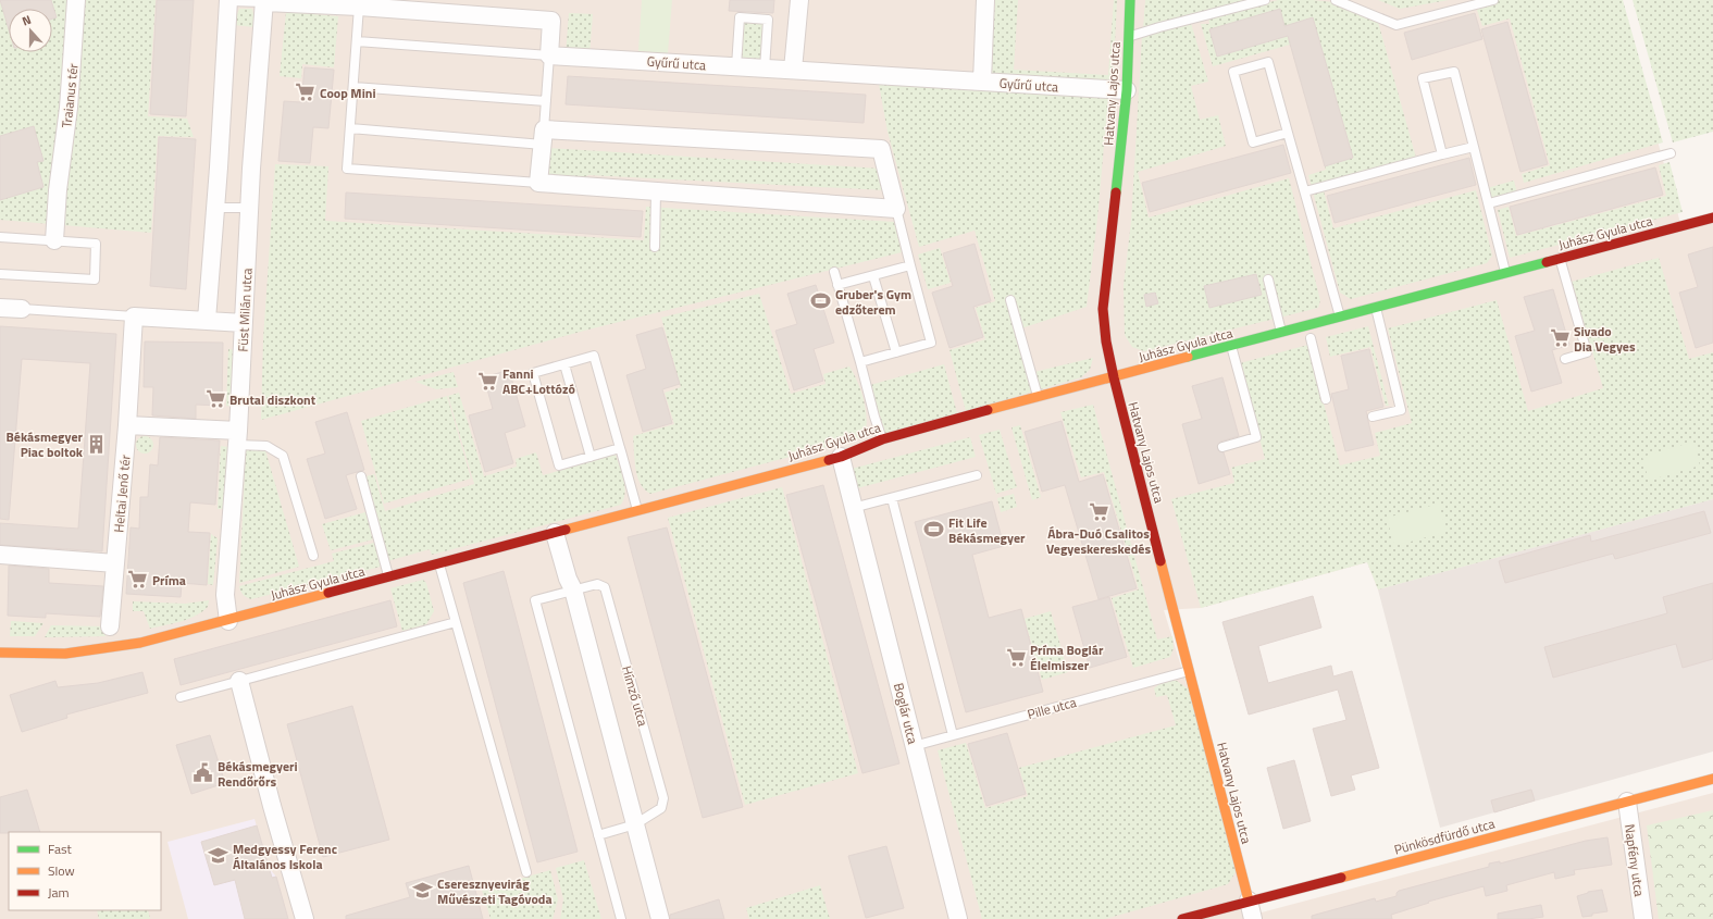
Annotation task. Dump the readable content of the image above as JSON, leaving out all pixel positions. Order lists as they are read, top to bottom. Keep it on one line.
{"streets":{"street":["Gyűrű utca","Hatvany Lajos utca","Traianus tér","Juhász Gyula utca","Füst Milán utca","Heltai Jenő tér","Boglár utca","Pünkösdfürdő utca","Napfény utca"],"lane":["Hímző utca","Pille utca"]},"crossings":[["Gyűrű utca","Hatvany Lajos utca"],["Hatvany Lajos utca","Juhász Gyula utca"],["Hatvany Lajos utca","Pille utca"],["Hatvany Lajos utca","Pünkösdfürdő utca"],["Juhász Gyula utca","Füst Milán utca"],["Juhász Gyula utca","Boglár utca"],["Pille utca","Boglár utca"],["Pünkösdfürdő utca","Napfény utca"]],"places":{"supermarket":["Coop Mini","Sivado Dia Vegyes","Fanni ABC+Lottózó","Brutal diszkont","Ábra-Duó Csalitos Vegyeskereskedés","Príma","Príma Boglár Élelmiszer"],"sports":["Gruber's Gym edzőterem","Fit Life Békásmegyer"],"building":["Békásmegyer Piac boltok"],"public building":["Békásmegyeri Rendőrőrs"],"school or university":["Medgyessy Ferenc Általános Iskola","Cseresznyevirág Művészeti Tagóvoda"]},"legend":["Fast","Slow","Jam"],"north":"top"}
